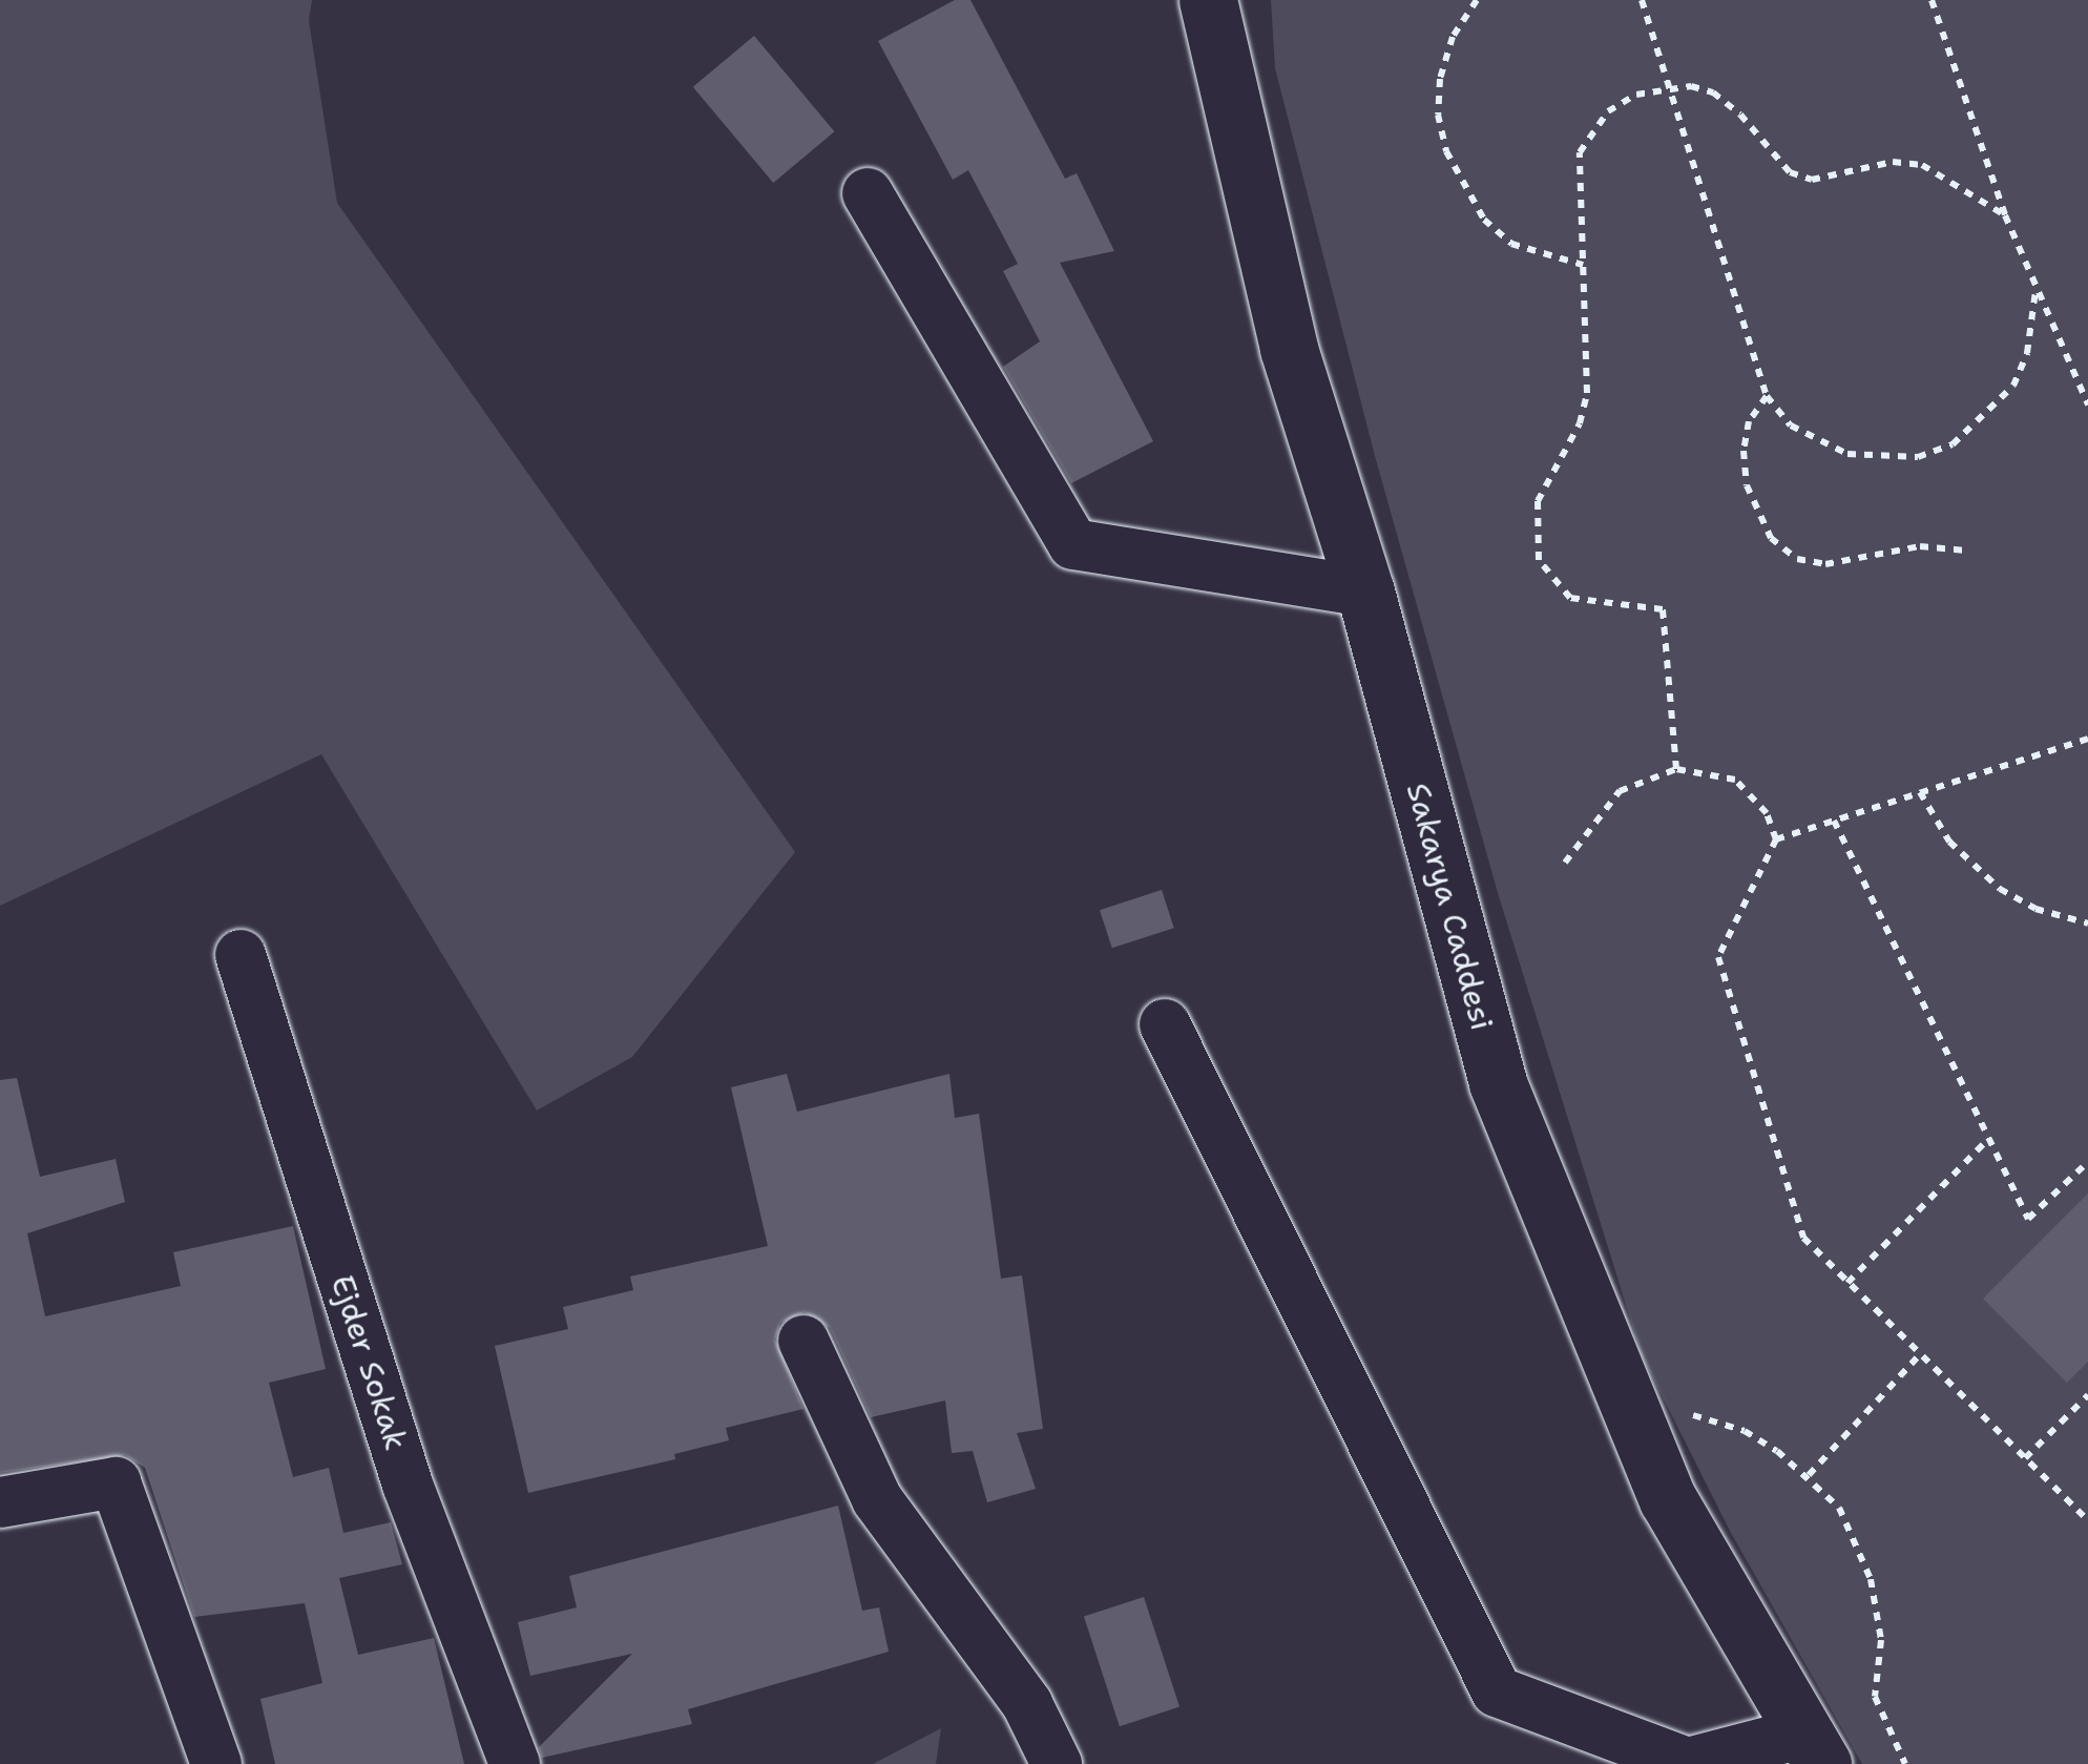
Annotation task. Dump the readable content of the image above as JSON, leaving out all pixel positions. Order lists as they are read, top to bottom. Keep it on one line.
{"streets":{"main road":["Sakarya Caddesi"],"street":["Ejder Sokak"]}}
